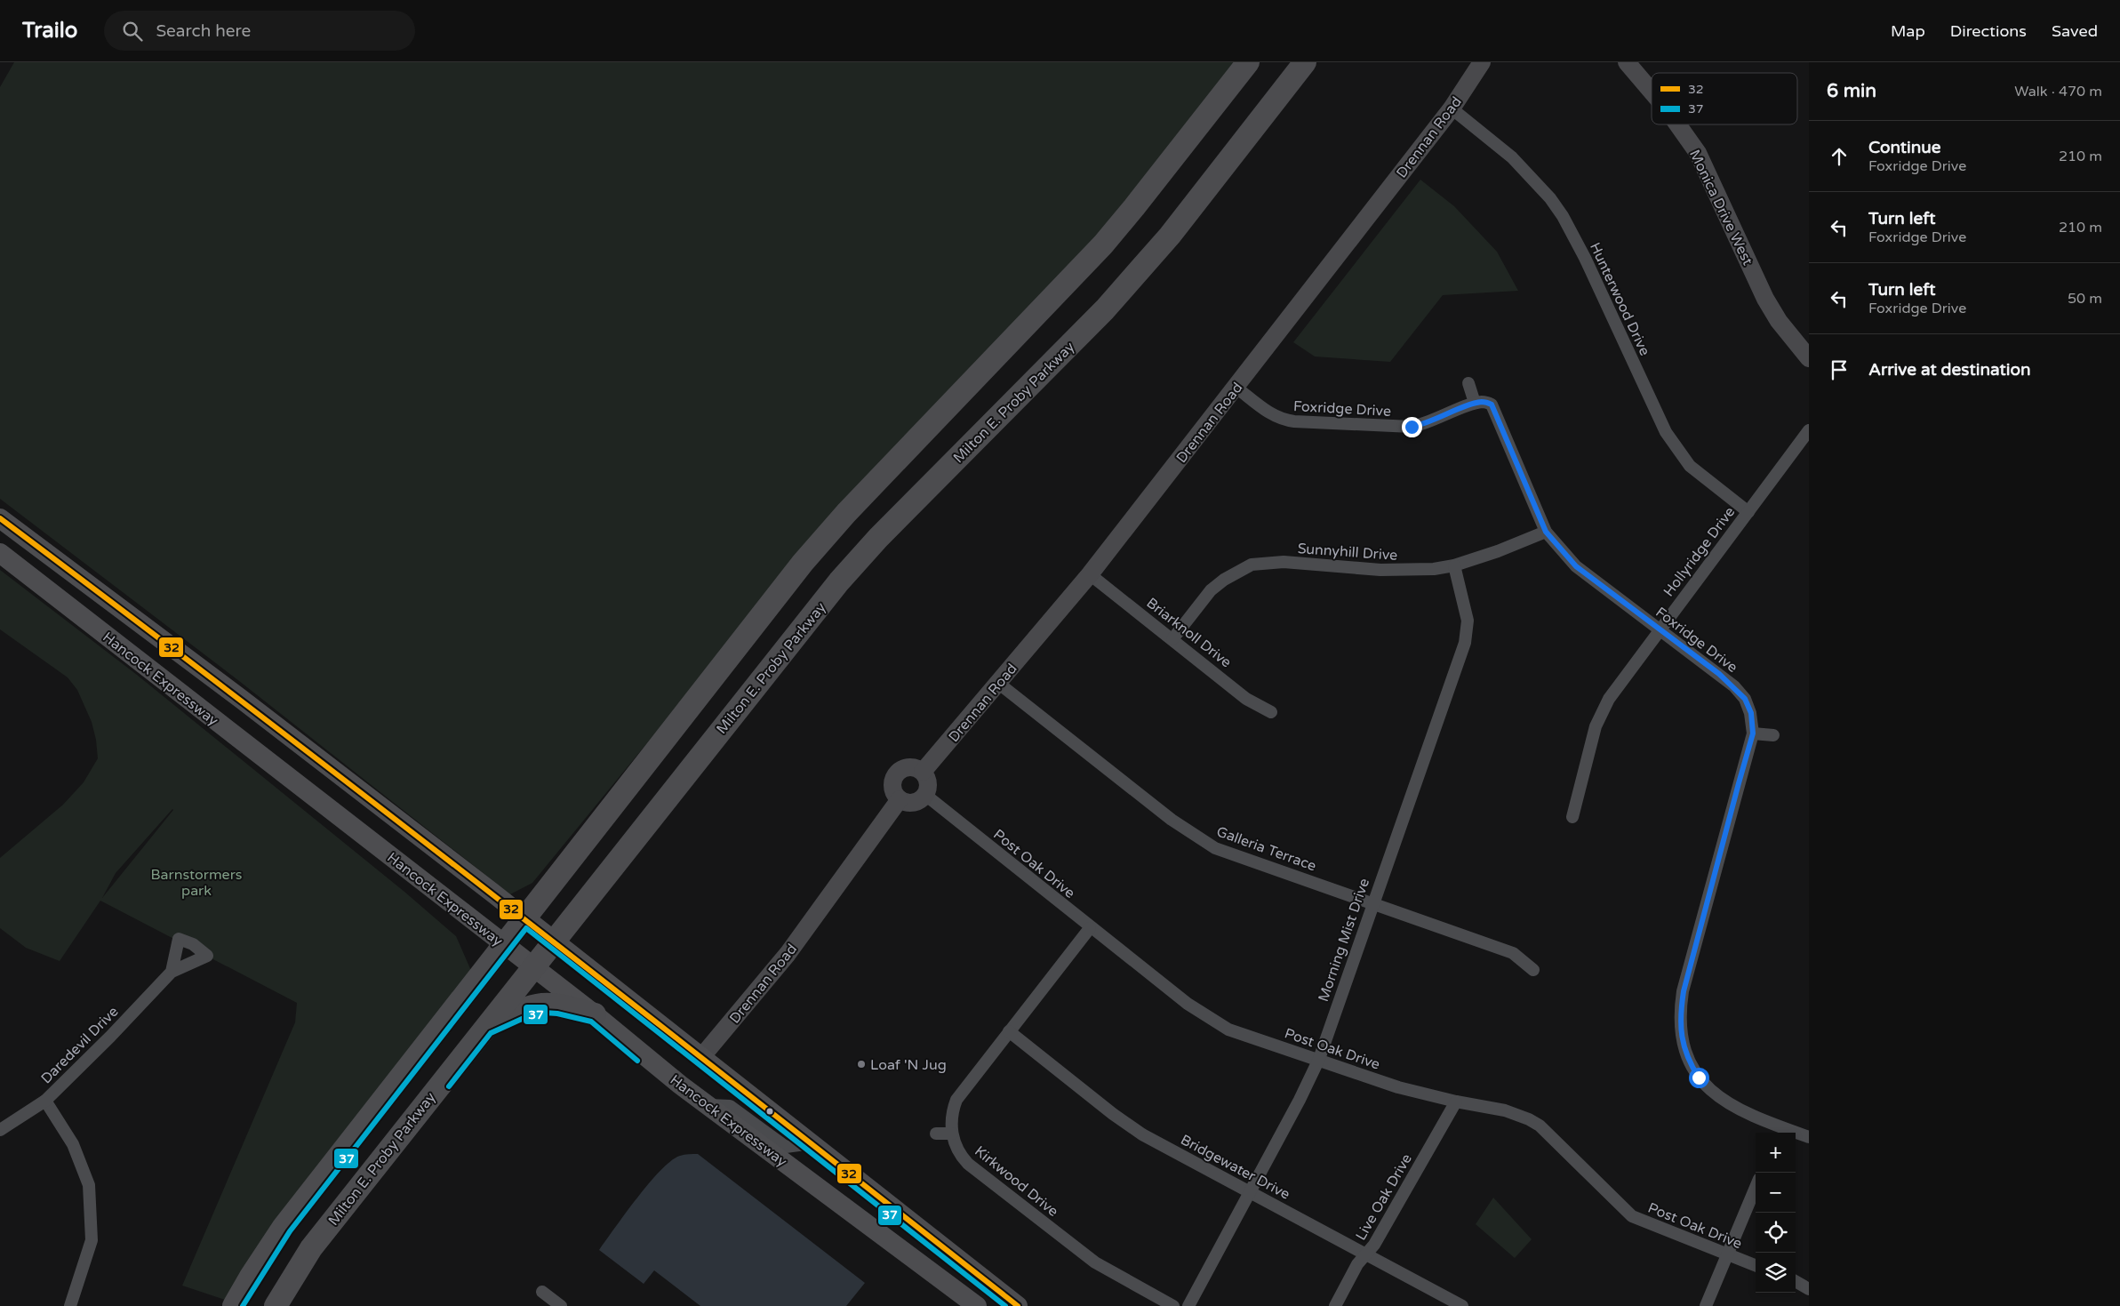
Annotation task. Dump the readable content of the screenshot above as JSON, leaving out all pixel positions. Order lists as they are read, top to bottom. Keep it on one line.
{"streets":{"highway":["Milton E. Proby Parkway"],"main road":["Hancock Expressway"],"street":["Drennan Road","Monica Drive West","Hunterwood Drive","Foxridge Drive","Sunnyhill Drive","Hollyridge Drive","Briarknoll Drive","Galleria Terrace","Post Oak Drive","Morning Mist Drive","Daredevil Drive","Bridgewater Drive","Kirkwood Drive","Live Oak Drive"]},"crossings":[["Drennan Road","Hunterwood Drive"],["Drennan Road","Foxridge Drive"],["Drennan Road","Briarknoll Drive"],["Drennan Road","Hancock Expressway"],["Drennan Road","Galleria Terrace"],["Drennan Road","Post Oak Drive"],["Hunterwood Drive","Hollyridge Drive"],["Milton E. Proby Parkway","Hancock Expressway"],["Foxridge Drive","Sunnyhill Drive"],["Foxridge Drive","Hollyridge Drive"],["Sunnyhill Drive","Briarknoll Drive"],["Sunnyhill Drive","Morning Mist Drive"],["Galleria Terrace","Morning Mist Drive"],["Post Oak Drive","Morning Mist Drive"],["Post Oak Drive","Kirkwood Drive"],["Post Oak Drive","Live Oak Drive"],["Morning Mist Drive","Bridgewater Drive"],["Bridgewater Drive","Kirkwood Drive"],["Bridgewater Drive","Live Oak Drive"]],"parks":["Barnstormers park"],"places":["Loaf 'N Jug"],"lines":["transit line 32","transit line 37"],"legend":["32","37"],"page":{"header":"Trailo","search":"Search here","nav":["Map","Directions","Saved"],"heading":["6 min","Walk · 470 m"],"list":[["Continue","Foxridge Drive","210 m"],["Turn left","Foxridge Drive","210 m"],["Turn left","Foxridge Drive","50 m"],"Arrive at destination"],"map_buttons":["+","−"]}}
